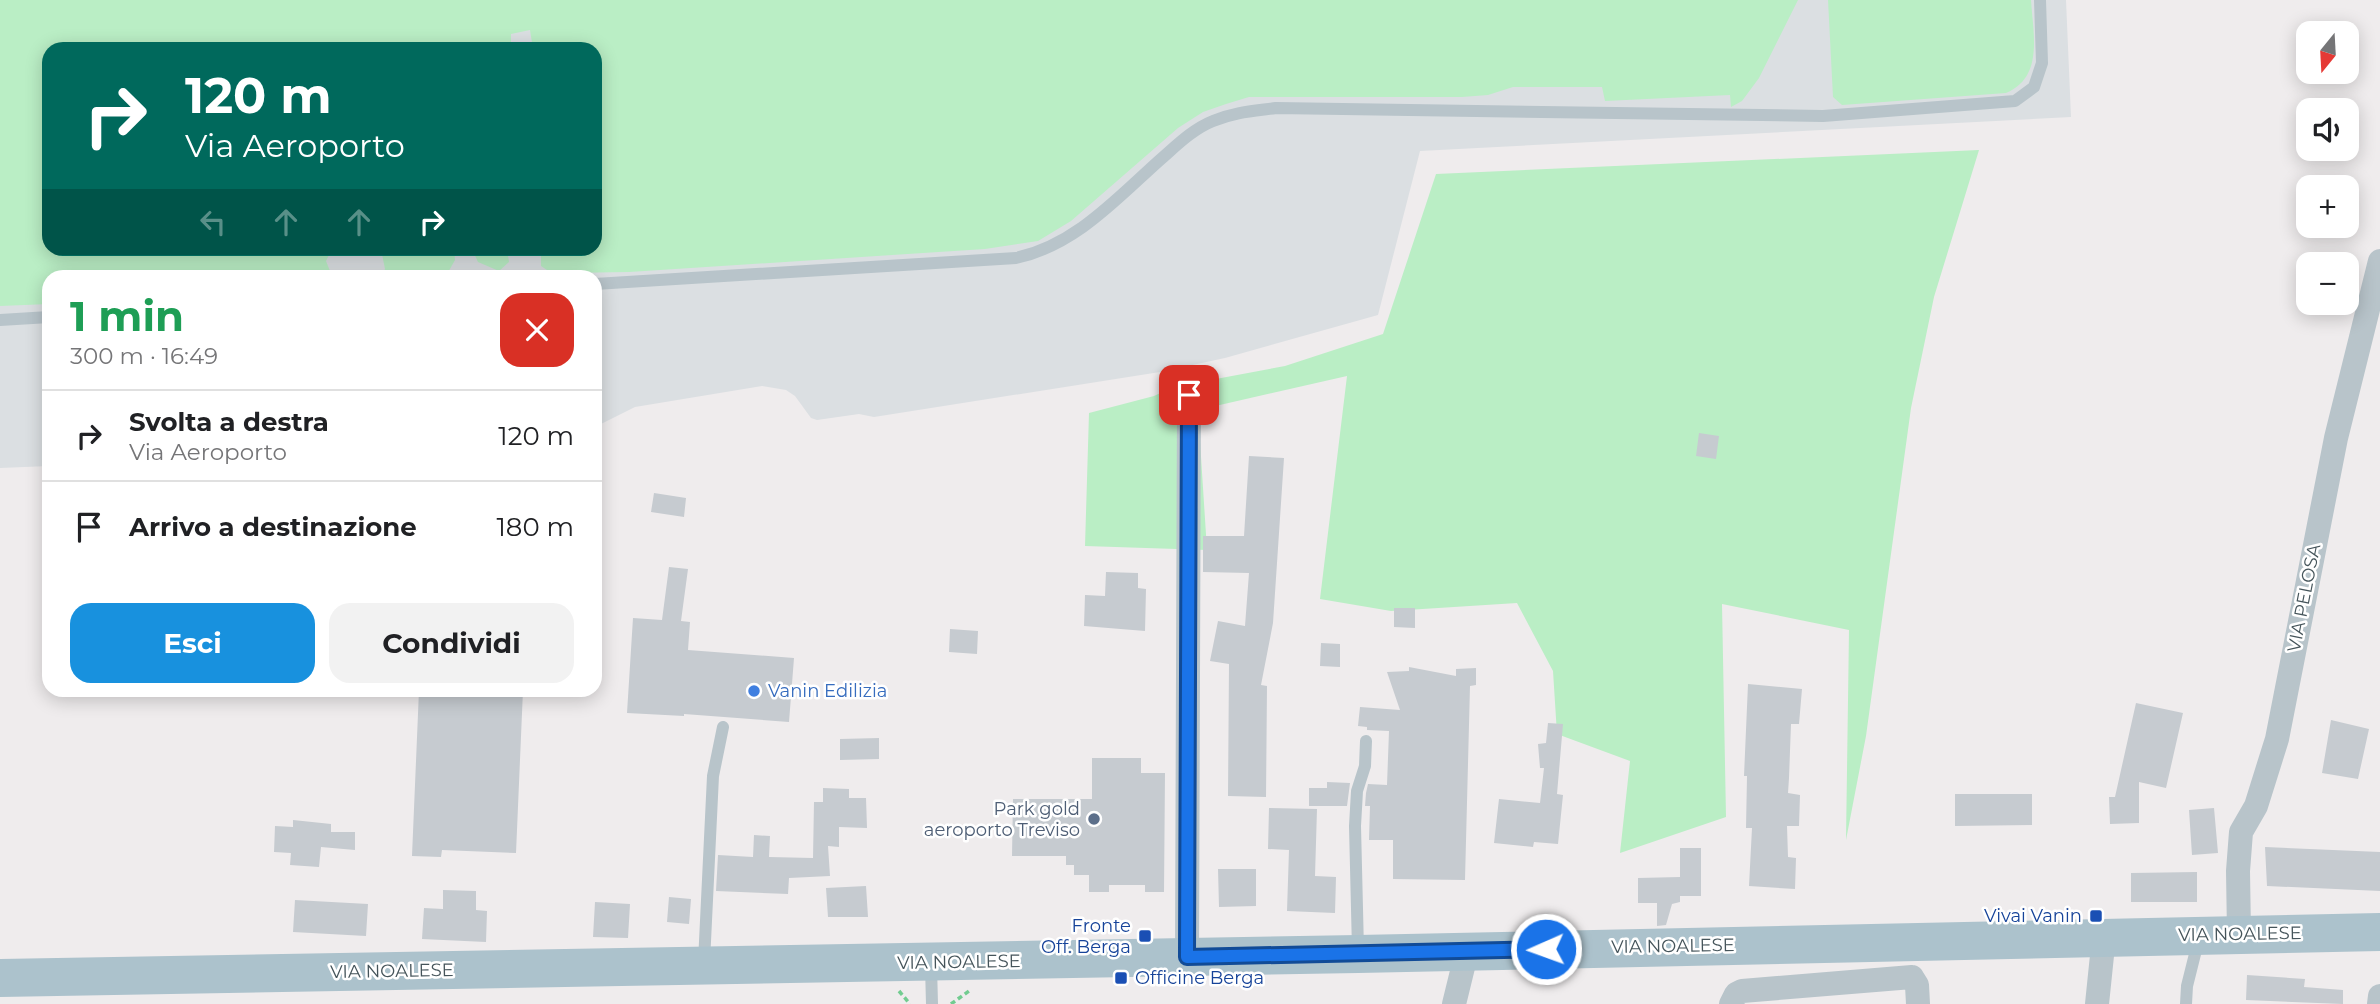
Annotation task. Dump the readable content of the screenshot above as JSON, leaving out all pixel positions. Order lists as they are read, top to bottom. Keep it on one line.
{"streets":{"main road":["VIA NOALESE"],"street":["VIA PELOSA"]},"crossings":[["VIA PELOSA","VIA NOALESE"]],"places":{"other":["Vanin Edilizia","Park gold aeroporto Treviso"],"transit":["Vivai Vanin","Fronte Off. Berga","Officine Berga"]},"north":"bottom","page":{"map_buttons":["+","−"],"turn":["120 m","Via Aeroporto"],"heading":["1 min","300 m · 16:49"],"list":[{"name":"Svolta a destra","note":"Via Aeroporto","value":"120 m"},{"name":"Arrivo a destinazione","value":"180 m"}],"buttons":["Esci","Condividi"]}}
